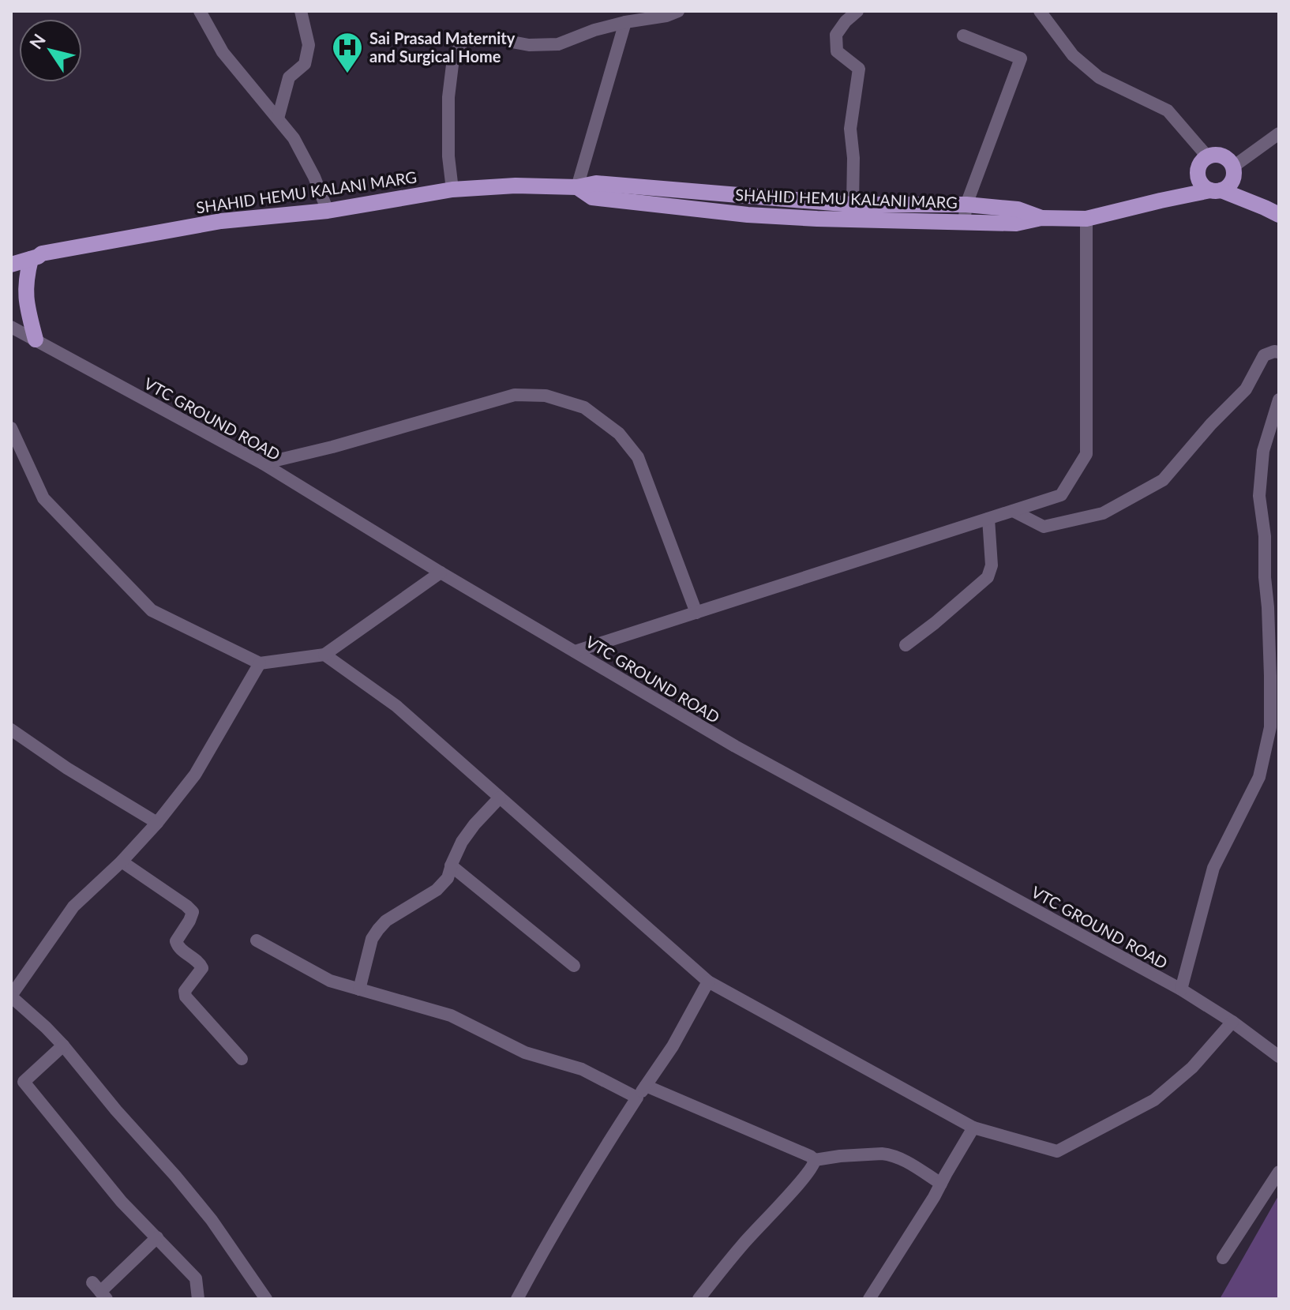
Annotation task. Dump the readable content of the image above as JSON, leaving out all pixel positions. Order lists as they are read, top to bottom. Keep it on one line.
{"streets":{"main road":["SHAHID HEMU KALANI MARG"],"street":["VTC GROUND ROAD"]},"places":{"hospital":["Sai Prasad Maternity and Surgical Home"]},"north":"top left"}
